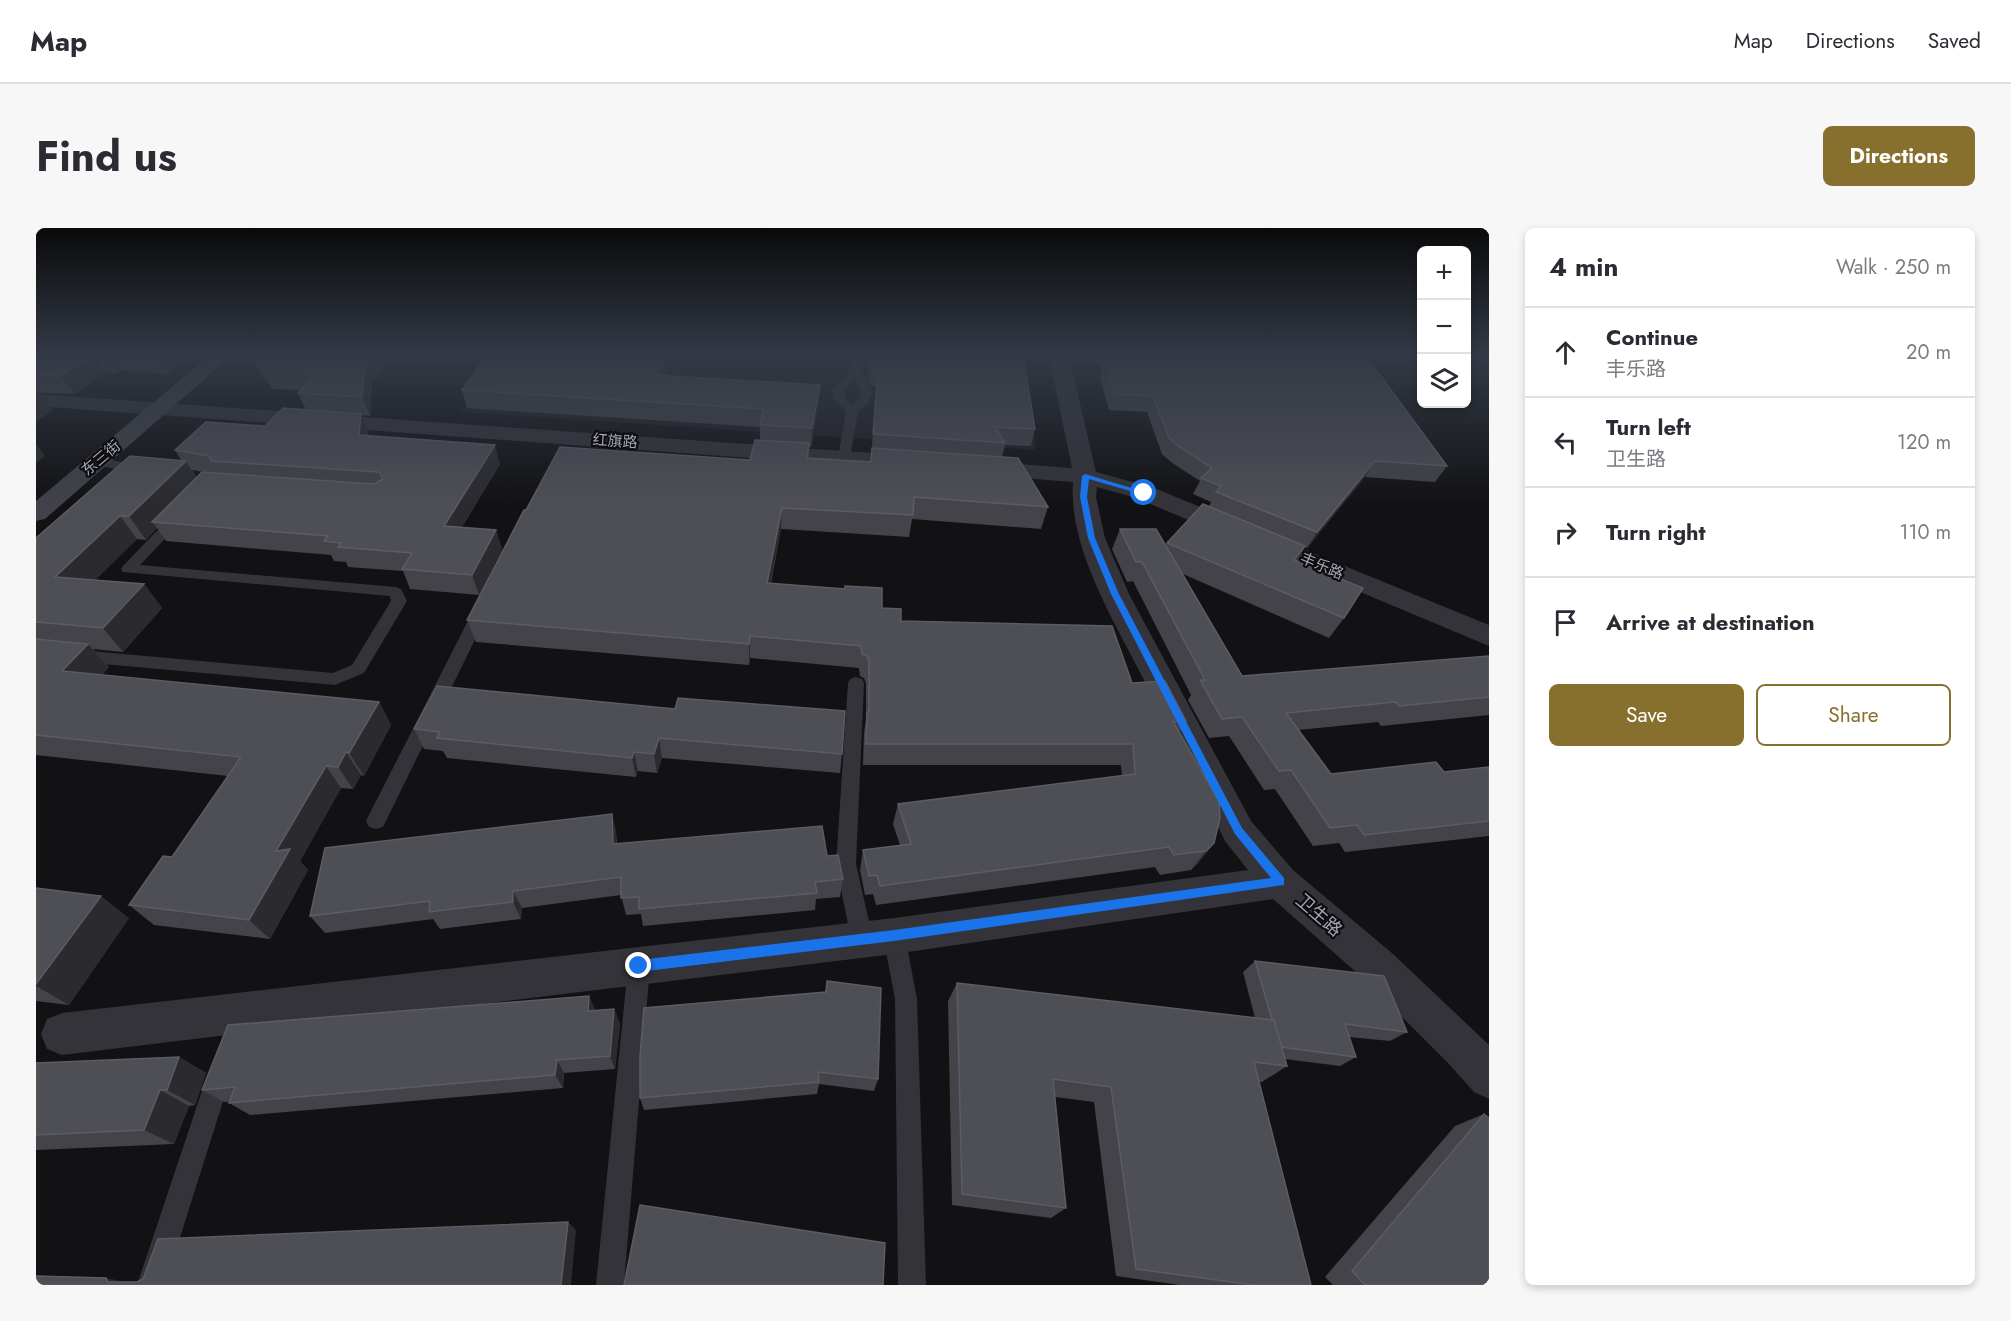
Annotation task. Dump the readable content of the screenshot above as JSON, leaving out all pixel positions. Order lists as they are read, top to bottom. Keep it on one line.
{"streets":{"street":["红旗路","东三街","丰乐路","卫生路"]},"crossings":[["红旗路","东三街"],["丰乐路","卫生路"]],"page":{"header":"Map","nav":["Map","Directions","Saved"],"title":"Find us","buttons":["Directions",["Save","Share"]],"heading":["4 min","Walk · 250 m"],"map_buttons":["+","−"],"list":[["Continue","丰乐路","20 m"],["Turn left","卫生路","120 m"],["Turn right","110 m"],"Arrive at destination"]}}
